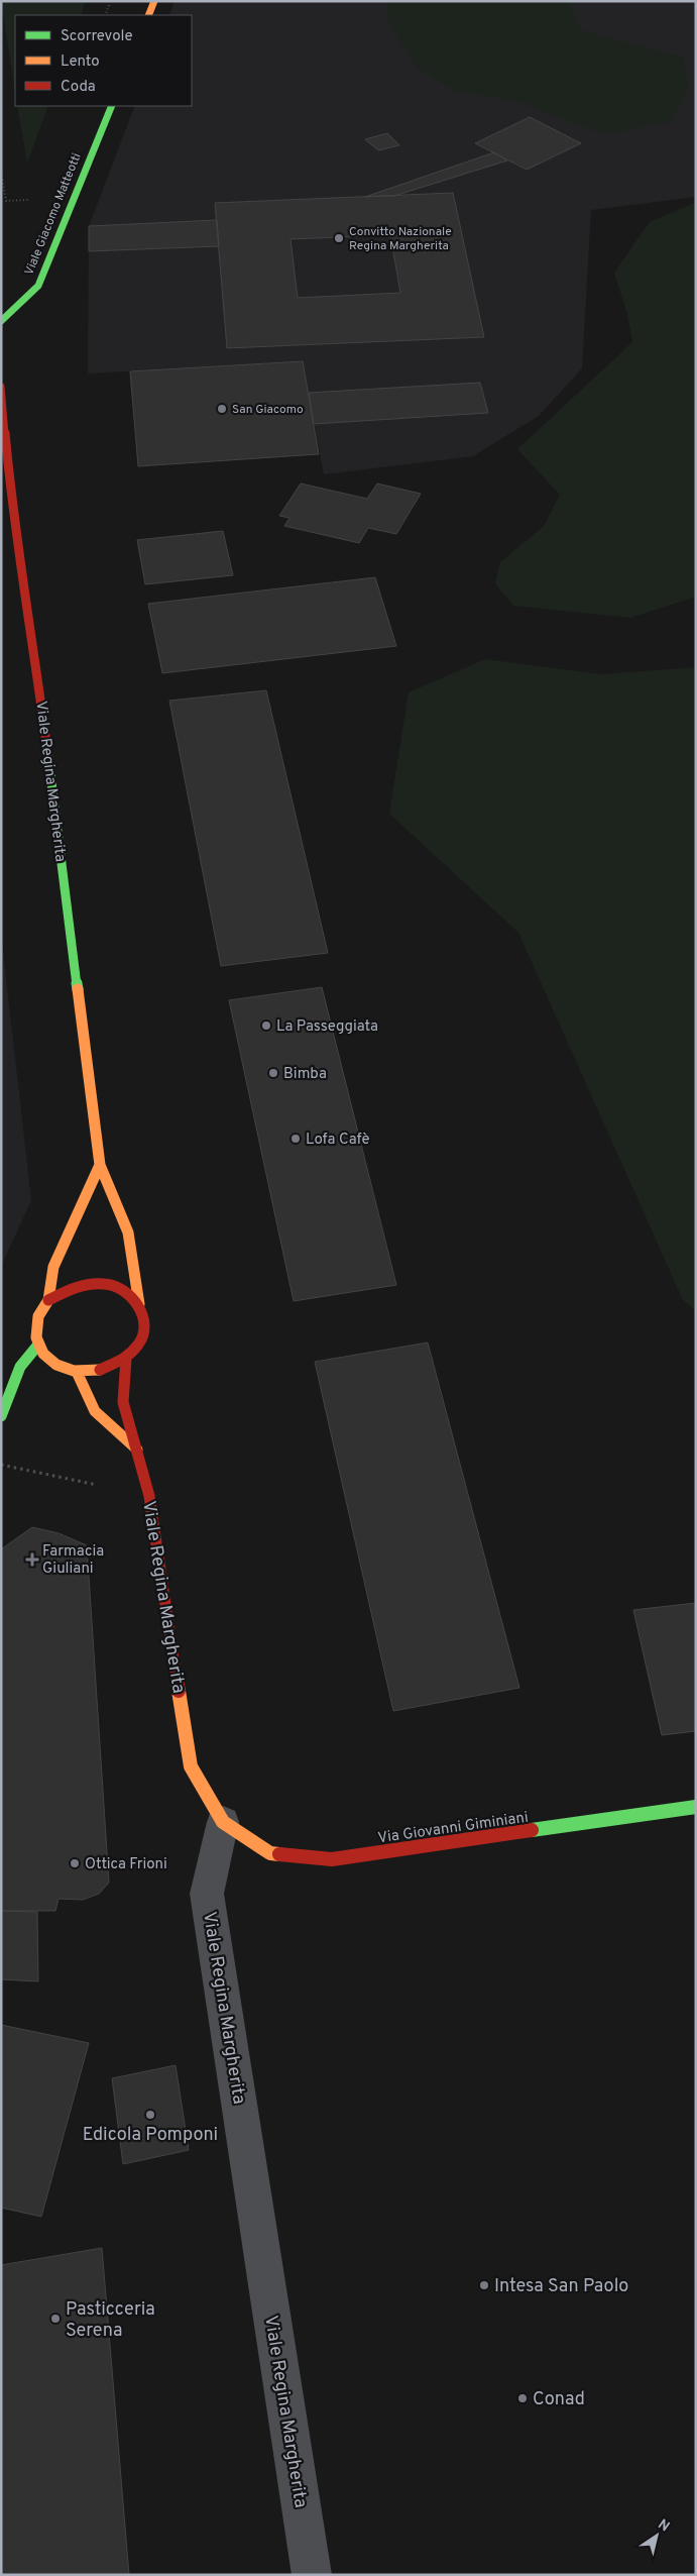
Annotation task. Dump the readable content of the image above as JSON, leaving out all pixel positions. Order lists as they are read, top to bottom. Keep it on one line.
{"streets":{"street":["Viale Giacomo Matteotti","Viale Regina Margherita","Via Giovanni Giminiani"]},"crossings":[["Viale Regina Margherita","Via Giovanni Giminiani"]],"places":{"other":["Convitto Nazionale Regina Margherita","San Giacomo","La Passeggiata","Bimba","Lofa Cafè","Ottica Frioni","Edicola Pomponi","Intesa San Paolo","Pasticceria Serena","Conad"],"health":["Farmacia Giuliani"]},"legend":["Scorrevole","Lento","Coda"],"north":"top right"}
